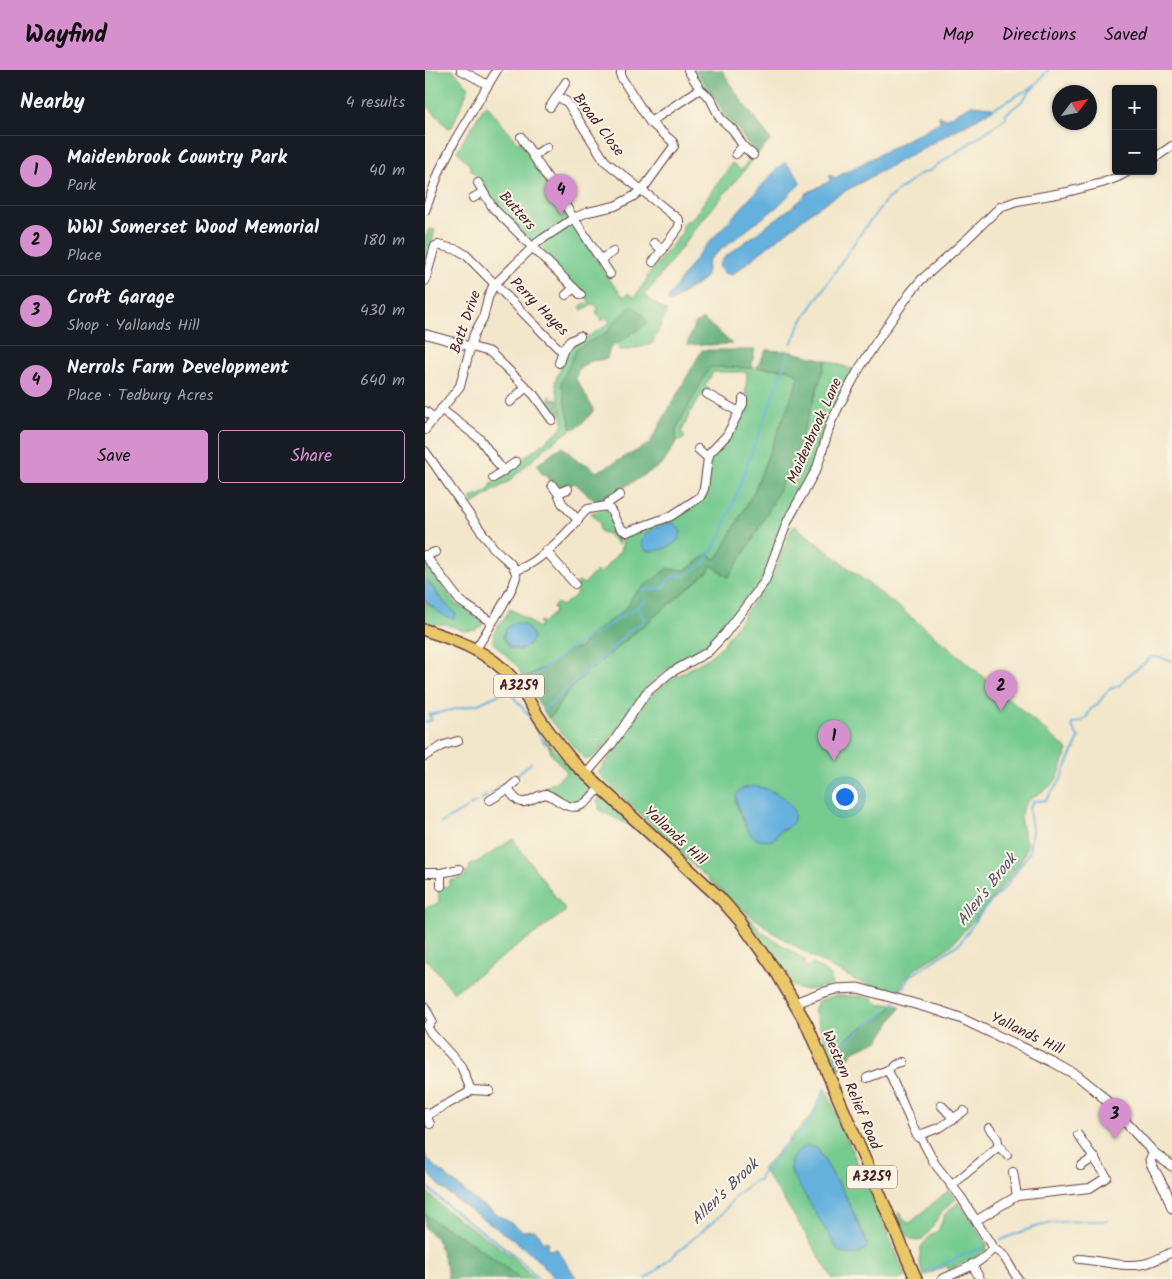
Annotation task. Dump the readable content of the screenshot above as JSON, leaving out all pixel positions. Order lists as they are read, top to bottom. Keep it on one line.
{"streets":{"main road":["A3259","Yallands Hill","Western Relief Road"],"street":["Broad Close","Butters","Perry Hayes","Batt Drive","Maidenbrook Lane"]},"crossings":[["Broad Close","Batt Drive"],["Butters","Batt Drive"],["Perry Hayes","Batt Drive"],["Maidenbrook Lane","A3259"],["Maidenbrook Lane","Yallands Hill"],["A3259","Yallands Hill"],["Yallands Hill","Western Relief Road"]],"water":["Allen's Brook"],"north":"top right","page":{"header":"Wayfind","nav":["Map","Directions","Saved"],"heading":["Nearby","4 results"],"map_buttons":["+","−"],"list":[{"mark":"1","name":"Maidenbrook Country Park","note":"Park","value":"40 m"},{"mark":"2","name":"WW1 Somerset Wood Memorial","note":"Place","value":"180 m"},{"mark":"3","name":"Croft Garage","note":"Shop · Yallands Hill","value":"430 m"},{"mark":"4","name":"Nerrols Farm Development","note":"Place · Tedbury Acres","value":"640 m"}],"pins":["4","2","1","3"],"buttons":["Save","Share"]}}
